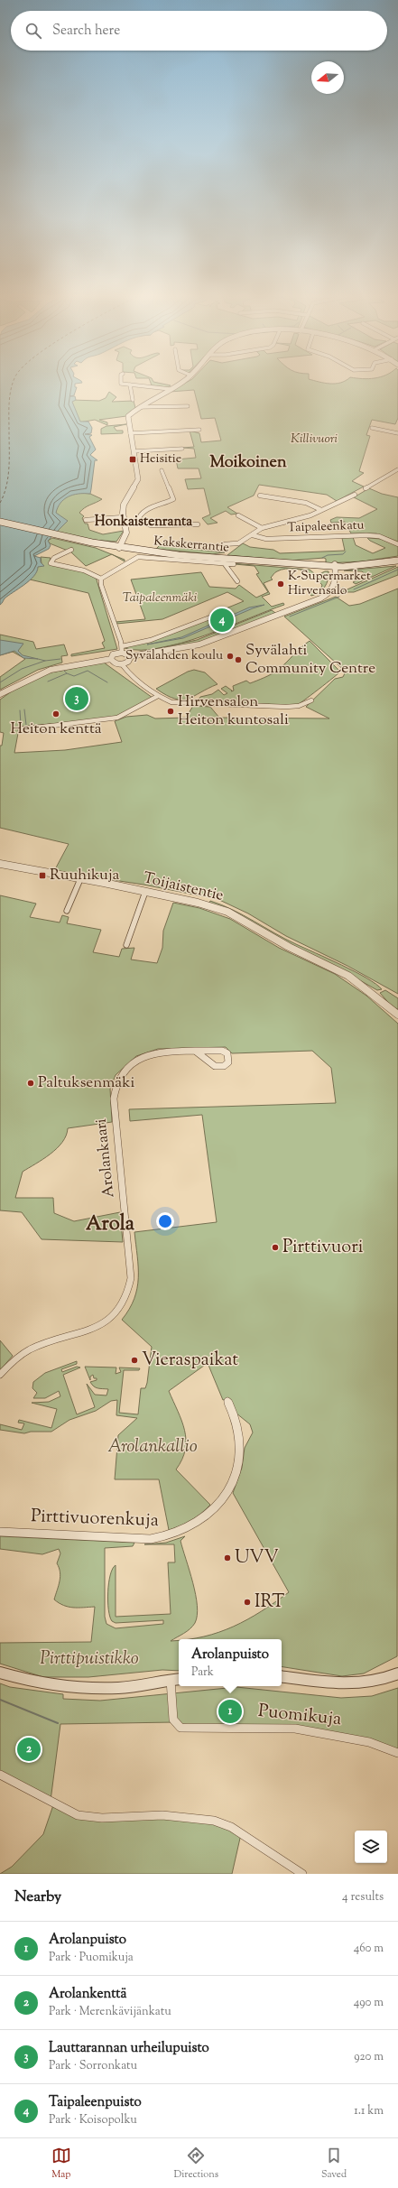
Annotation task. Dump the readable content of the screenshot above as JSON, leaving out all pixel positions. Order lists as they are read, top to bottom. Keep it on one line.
{"streets":{"main road":["Kakskerrantie"],"street":["Taipaleenkatu","Toijaistentie","Arolankaari","Pirttivuorenkuja","Puomikuja"]},"districts":["Moikoinen","Honkaistenranta","Arola"],"parks":["Killivuori","Taipaleenmäki","Arolankallio","Pirttipuistikko"],"places":{"transit":["Heisitie","Ruuhikuja"],"other":["K-Supermarket Hirvensalo","Syvälahden koulu","Syvälahti Community Centre","Hirvensalon Heiton kuntosali","Heiton kenttä","Paltuksenmäki","Pirttivuori","Vieraspaikat","UVV","IRT"]},"north":"left","page":{"search":"Search here","pins":["4","3","1","2"],"popup":["Arolanpuisto","Park"],"heading":["Nearby","4 results"],"list":[{"mark":"1","name":"Arolanpuisto","note":"Park · Puomikuja","value":"460 m"},{"mark":"2","name":"Arolankenttä","note":"Park · Merenkävijänkatu","value":"490 m"},{"mark":"3","name":"Lauttarannan urheilupuisto","note":"Park · Sorronkatu","value":"920 m"},{"mark":"4","name":"Taipaleenpuisto","note":"Park · Koisopolku","value":"1.1 km"}],"nav":["Map","Directions","Saved"]}}
